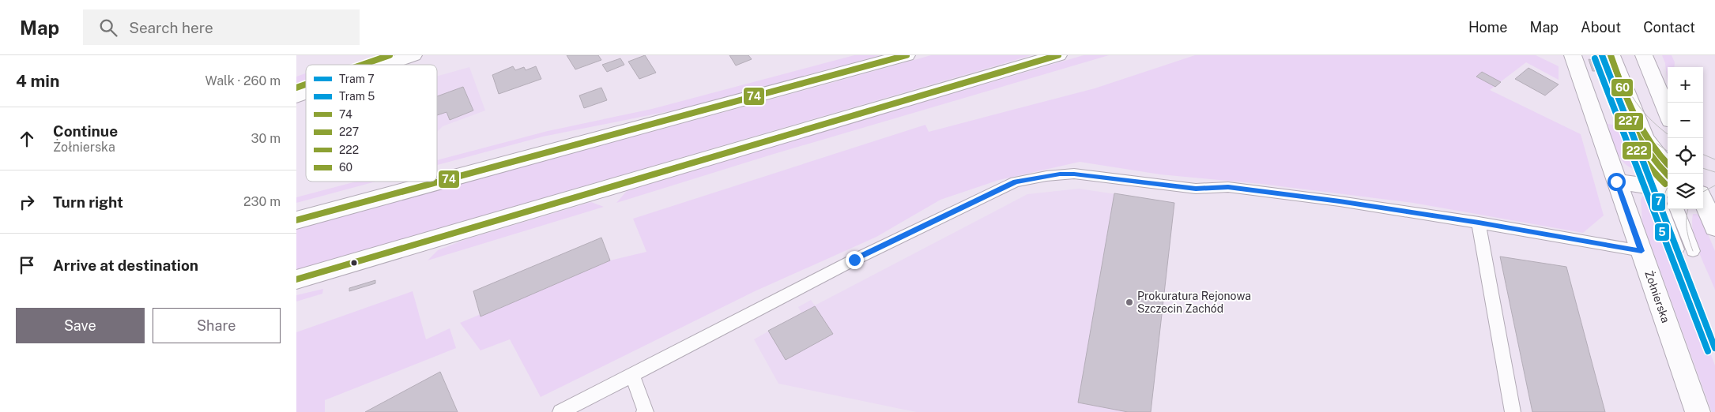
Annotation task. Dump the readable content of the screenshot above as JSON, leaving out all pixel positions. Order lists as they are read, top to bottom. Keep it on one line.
{"streets":{"main road":["Żołnierska"]},"places":["Prokuratura Rejonowa Szczecin Zachód"],"lines":["tram line 7","transit line 74","transit line 227","transit line 60","transit line 222","tram line 5"],"legend":["Tram 7","Tram 5","74","227","222","60"],"page":{"header":"Map","search":"Search here","nav":["Home","Map","About","Contact"],"heading":["4 min","Walk · 260 m"],"map_buttons":["+","−"],"list":[["Continue","Żołnierska","30 m"],["Turn right","230 m"],"Arrive at destination"],"buttons":["Save","Share"]}}
